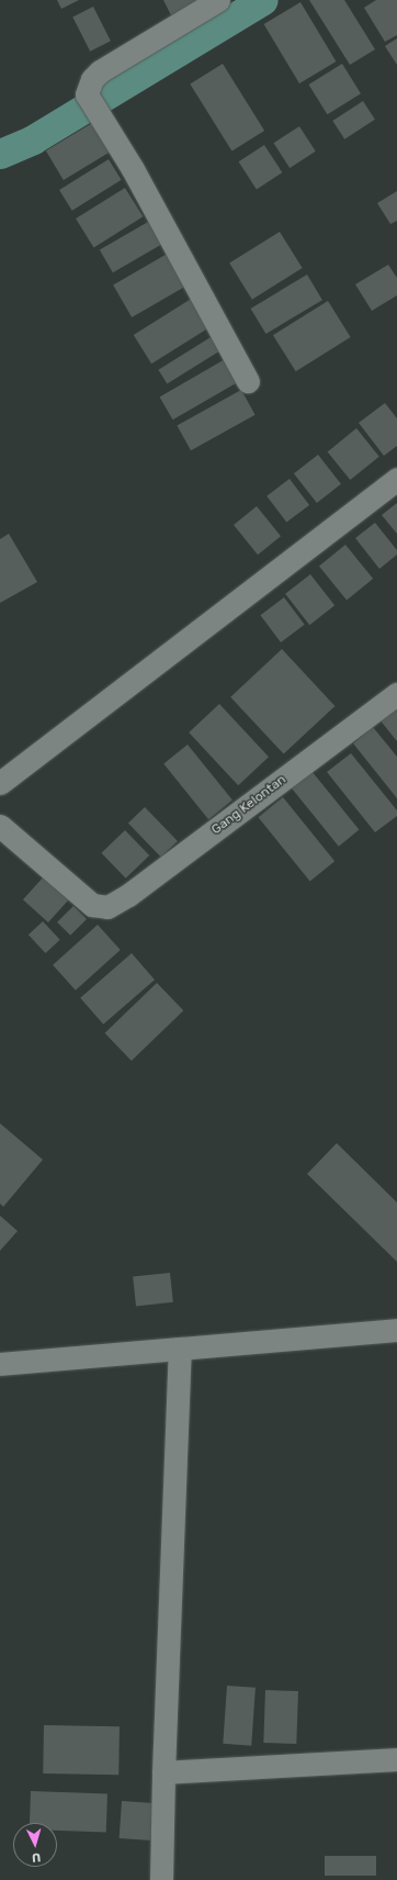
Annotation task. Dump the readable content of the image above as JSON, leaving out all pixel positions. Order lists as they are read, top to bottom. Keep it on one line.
{"streets":{"street":["Gang Kelontan"]},"north":"bottom"}
